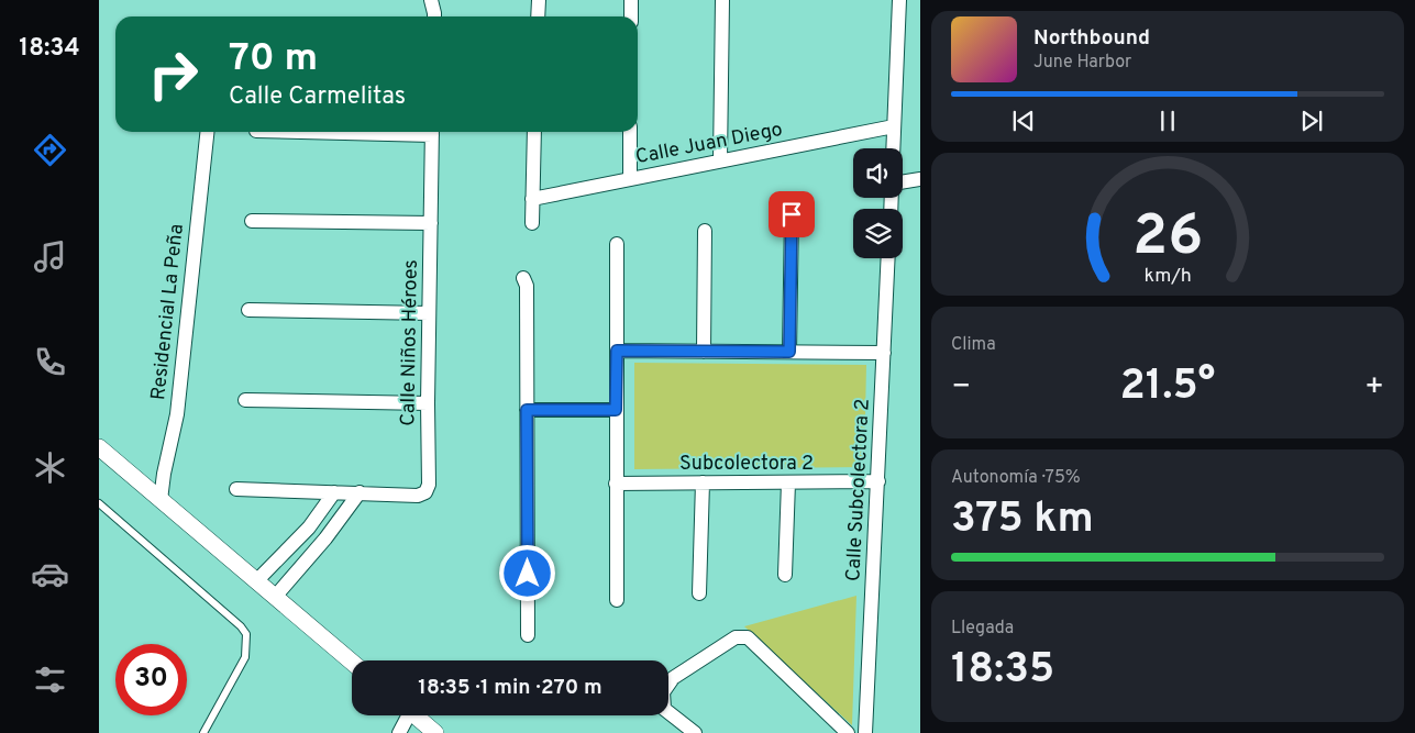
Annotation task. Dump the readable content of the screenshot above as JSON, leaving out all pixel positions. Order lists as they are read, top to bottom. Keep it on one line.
{"streets":{"street":["Calle Juan Diego","Residencial La Peña","Calle Niños Héroes","Subcolectora 2","Calle Subcolectora 2"]},"crossings":[["Subcolectora 2","Calle Subcolectora 2"]],"page":{"tabs":"18:34","turn":["70 m","Calle Carmelitas"],"song":["Northbound","June Harbor"],"tile":["Clima",["Autonomía · 75%","375 km"],["Llegada","18:35"]],"heat":["−","21.5°","+"],"limit":"30","trip":"18:35 · 1 min · 270 m","gauge":["26","km/h"]}}
